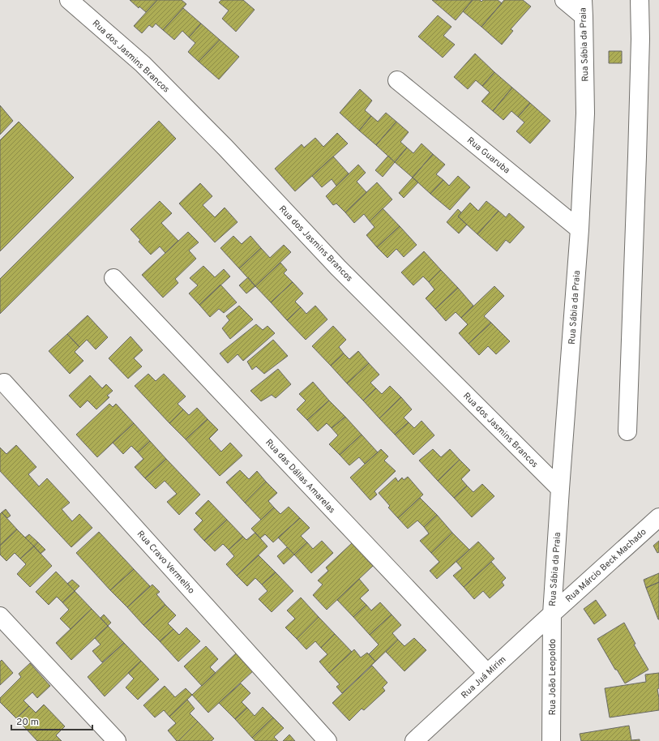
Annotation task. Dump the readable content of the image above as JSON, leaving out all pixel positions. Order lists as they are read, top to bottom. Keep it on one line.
{"streets":{"street":["Rua Sábia da Praia","Rua dos Jasmins Brancos","Rua Guaruba","Rua das Dálias Amarelas","Rua Cravo Vermelho","Rua Márcio Beck Machado","Rua Juá Mirim","Rua João Leopoldo"]},"crossings":[["Rua Sábia da Praia","Rua dos Jasmins Brancos"],["Rua Sábia da Praia","Rua Guaruba"],["Rua Sábia da Praia","Rua Márcio Beck Machado"],["Rua Sábia da Praia","Rua Juá Mirim"],["Rua Sábia da Praia","Rua João Leopoldo"],["Rua das Dálias Amarelas","Rua Juá Mirim"],["Rua Márcio Beck Machado","Rua Juá Mirim"],["Rua Márcio Beck Machado","Rua João Leopoldo"],["Rua Juá Mirim","Rua João Leopoldo"]],"scale_bar":"20 m"}
